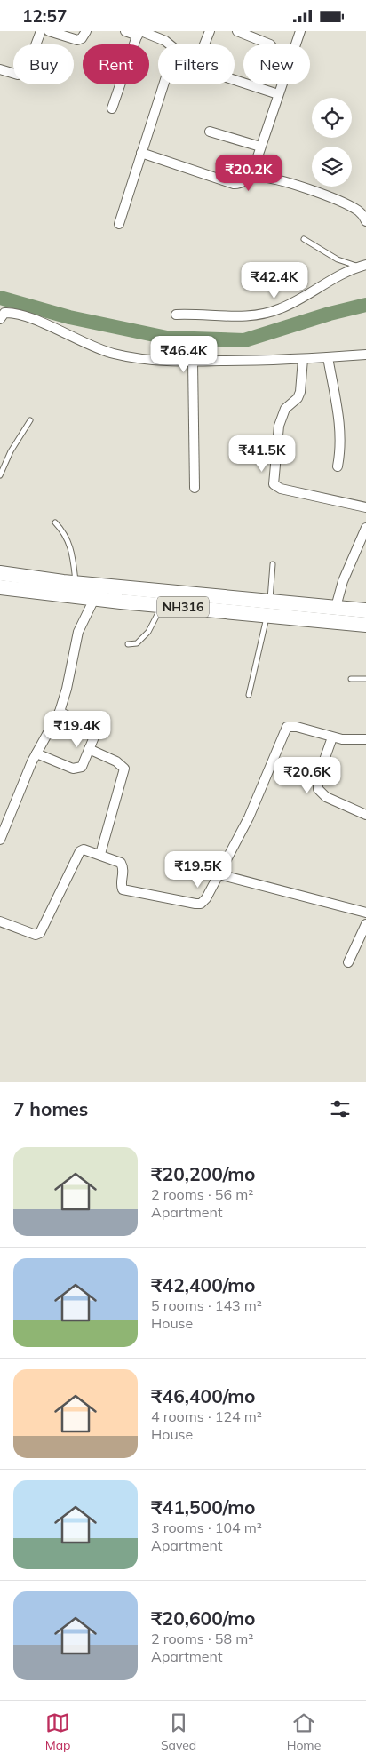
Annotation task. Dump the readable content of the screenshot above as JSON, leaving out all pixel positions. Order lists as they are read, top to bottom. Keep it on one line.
{"streets":{"highway":["NH316"]},"page":{"status":"12:57","chip":["Buy","Rent","Filters","New"],"price":["₹20.2K","₹42.4K","₹46.4K","₹41.5K","₹19.4K","₹20.6K","₹19.5K"],"heading":"7 homes","list":[{"name":"₹20,200/mo","note":"2 rooms · 56 m² · Apartment"},{"name":"₹42,400/mo","note":"5 rooms · 143 m² · House"},{"name":"₹46,400/mo","note":"4 rooms · 124 m² · House"},{"name":"₹41,500/mo","note":"3 rooms · 104 m² · Apartment"},{"name":"₹20,600/mo","note":"2 rooms · 58 m² · Apartment"}],"tabs":["Map","Saved","Home"]}}
